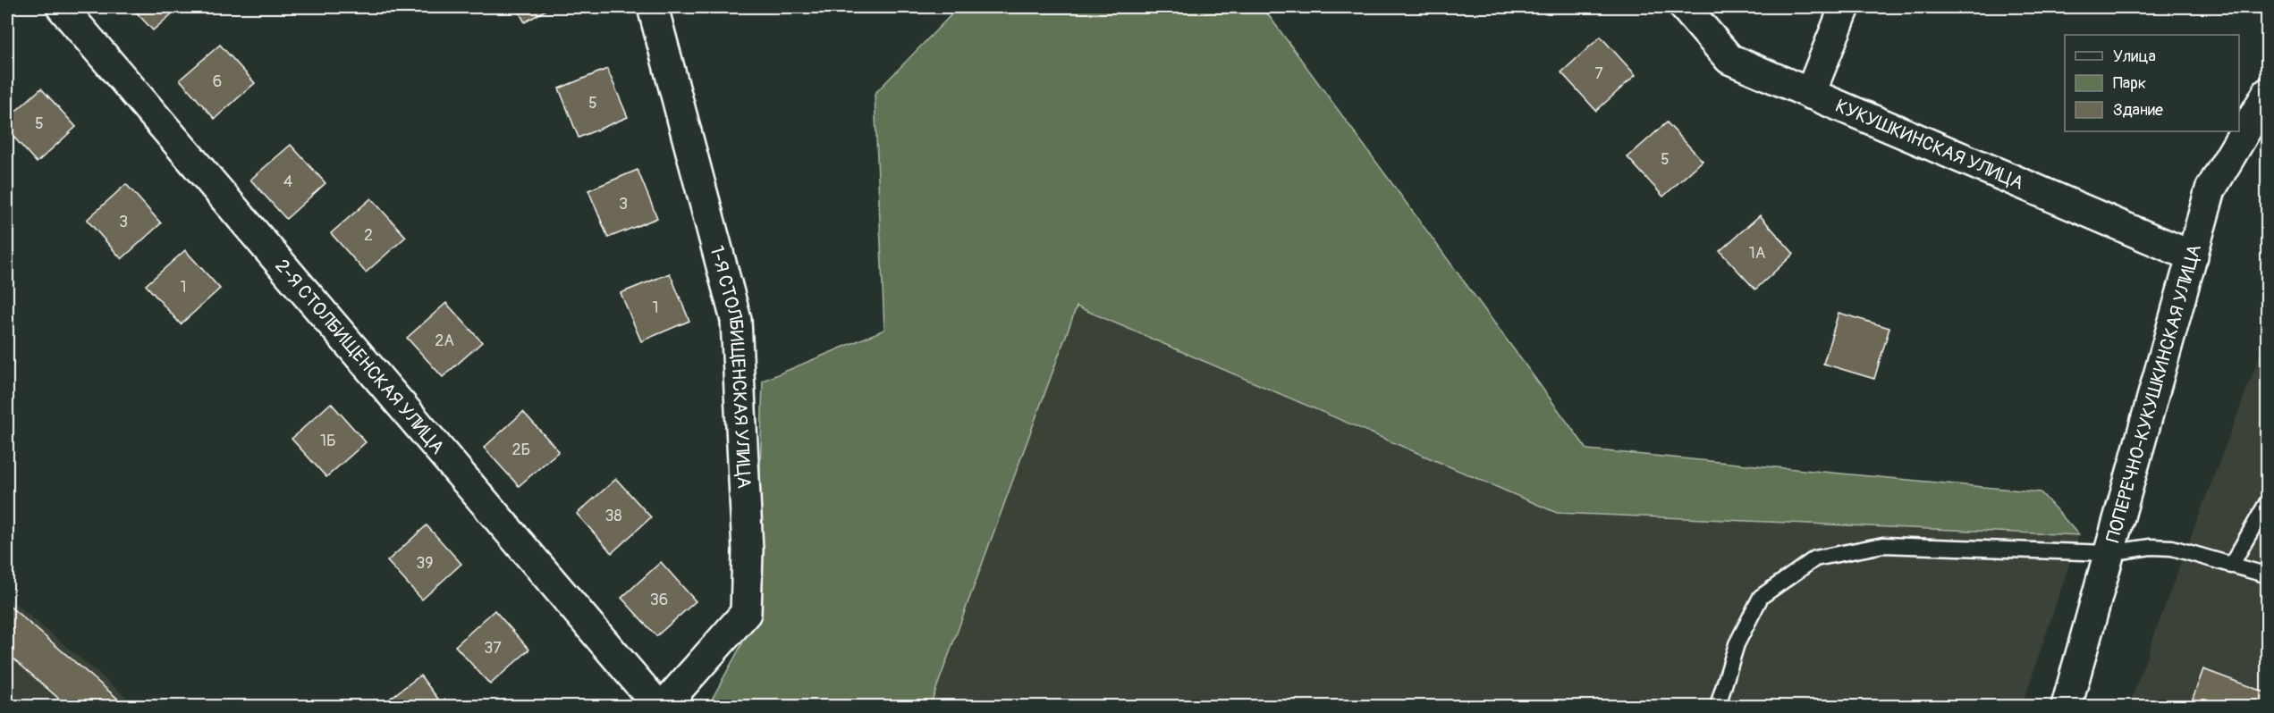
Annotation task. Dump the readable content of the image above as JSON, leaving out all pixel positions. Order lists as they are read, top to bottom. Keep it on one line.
{"streets":{"street":["КУКУШКИНСКАЯ УЛИЦА","2-Я СТОЛБИЩЕНСКАЯ УЛИЦА","1-Я СТОЛБИЩЕНСКАЯ УЛИЦА","ПОПЕРЕЧНО-КУКУШКИНСКАЯ УЛИЦА"]},"crossings":[["КУКУШКИНСКАЯ УЛИЦА","ПОПЕРЕЧНО-КУКУШКИНСКАЯ УЛИЦА"]],"house_numbers":["7","6","5","5","5","4","3","3","2","1А","1","1","2А","1Б","2Б","38","39","36","37"],"legend":["Улица","Парк","Здание"]}
